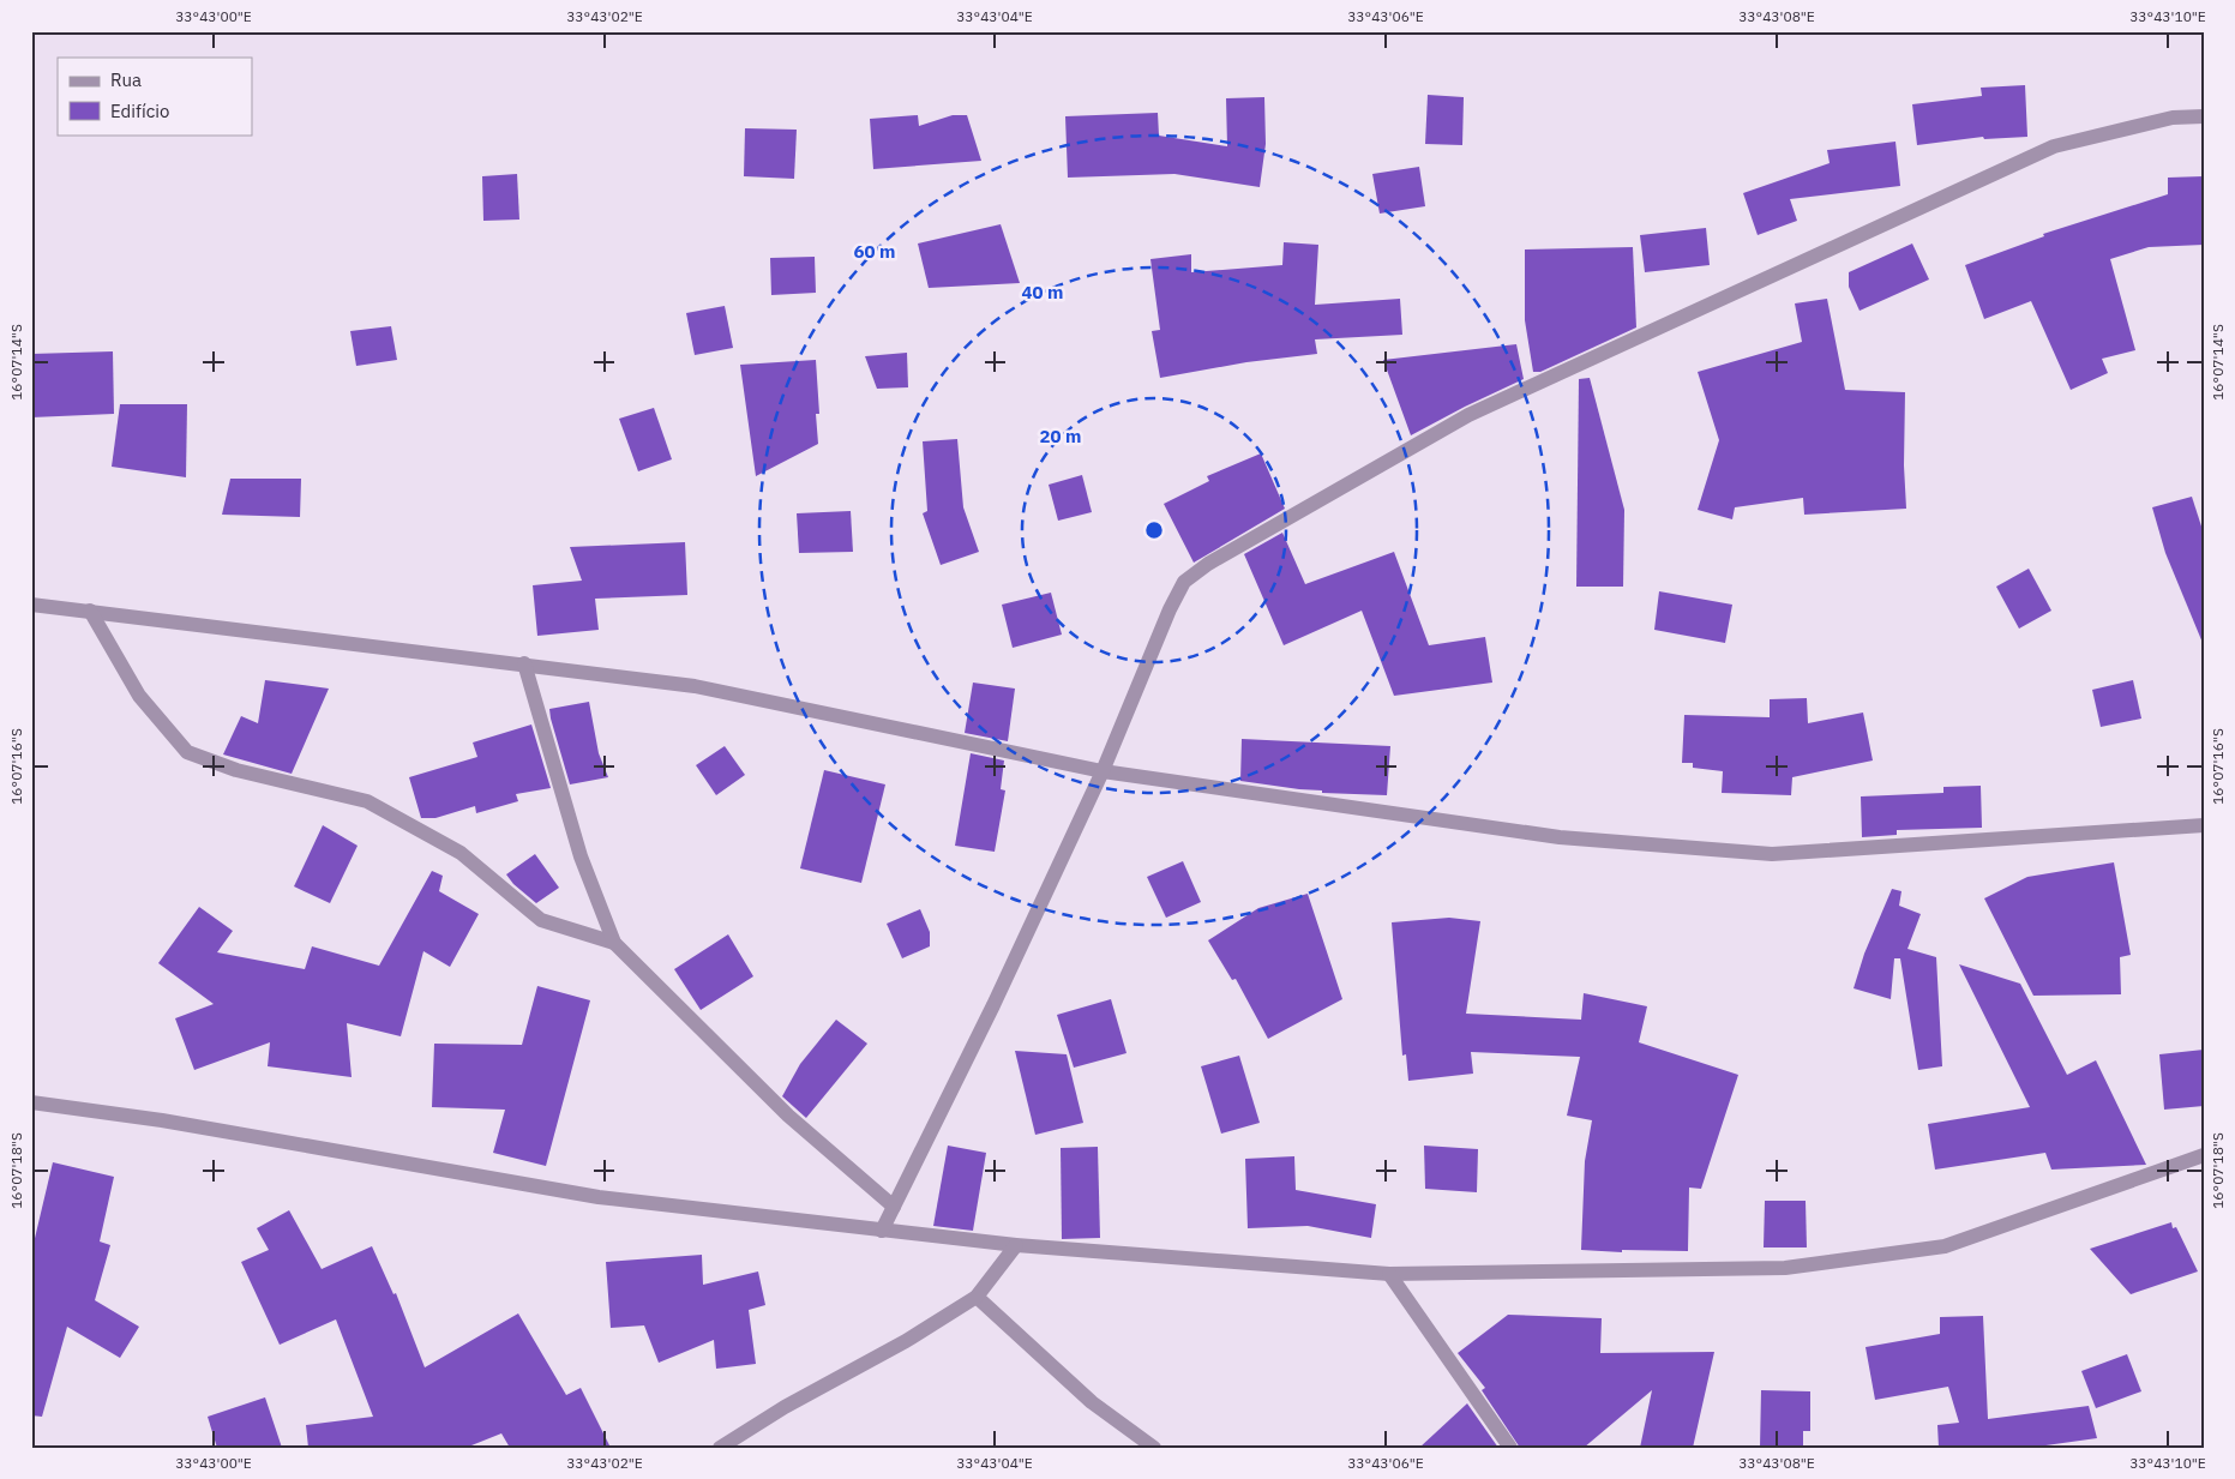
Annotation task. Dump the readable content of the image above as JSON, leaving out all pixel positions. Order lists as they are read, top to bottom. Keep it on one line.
{"legend":["Rua","Edifício"],"coordinates":["33°43'00\"E","33°43'02\"E","33°43'04\"E","33°43'06\"E","33°43'08\"E","33°43'10\"E","16°07'14\"S","16°07'16\"S","16°07'18\"S"],"rings":["60 m","40 m","20 m"]}
